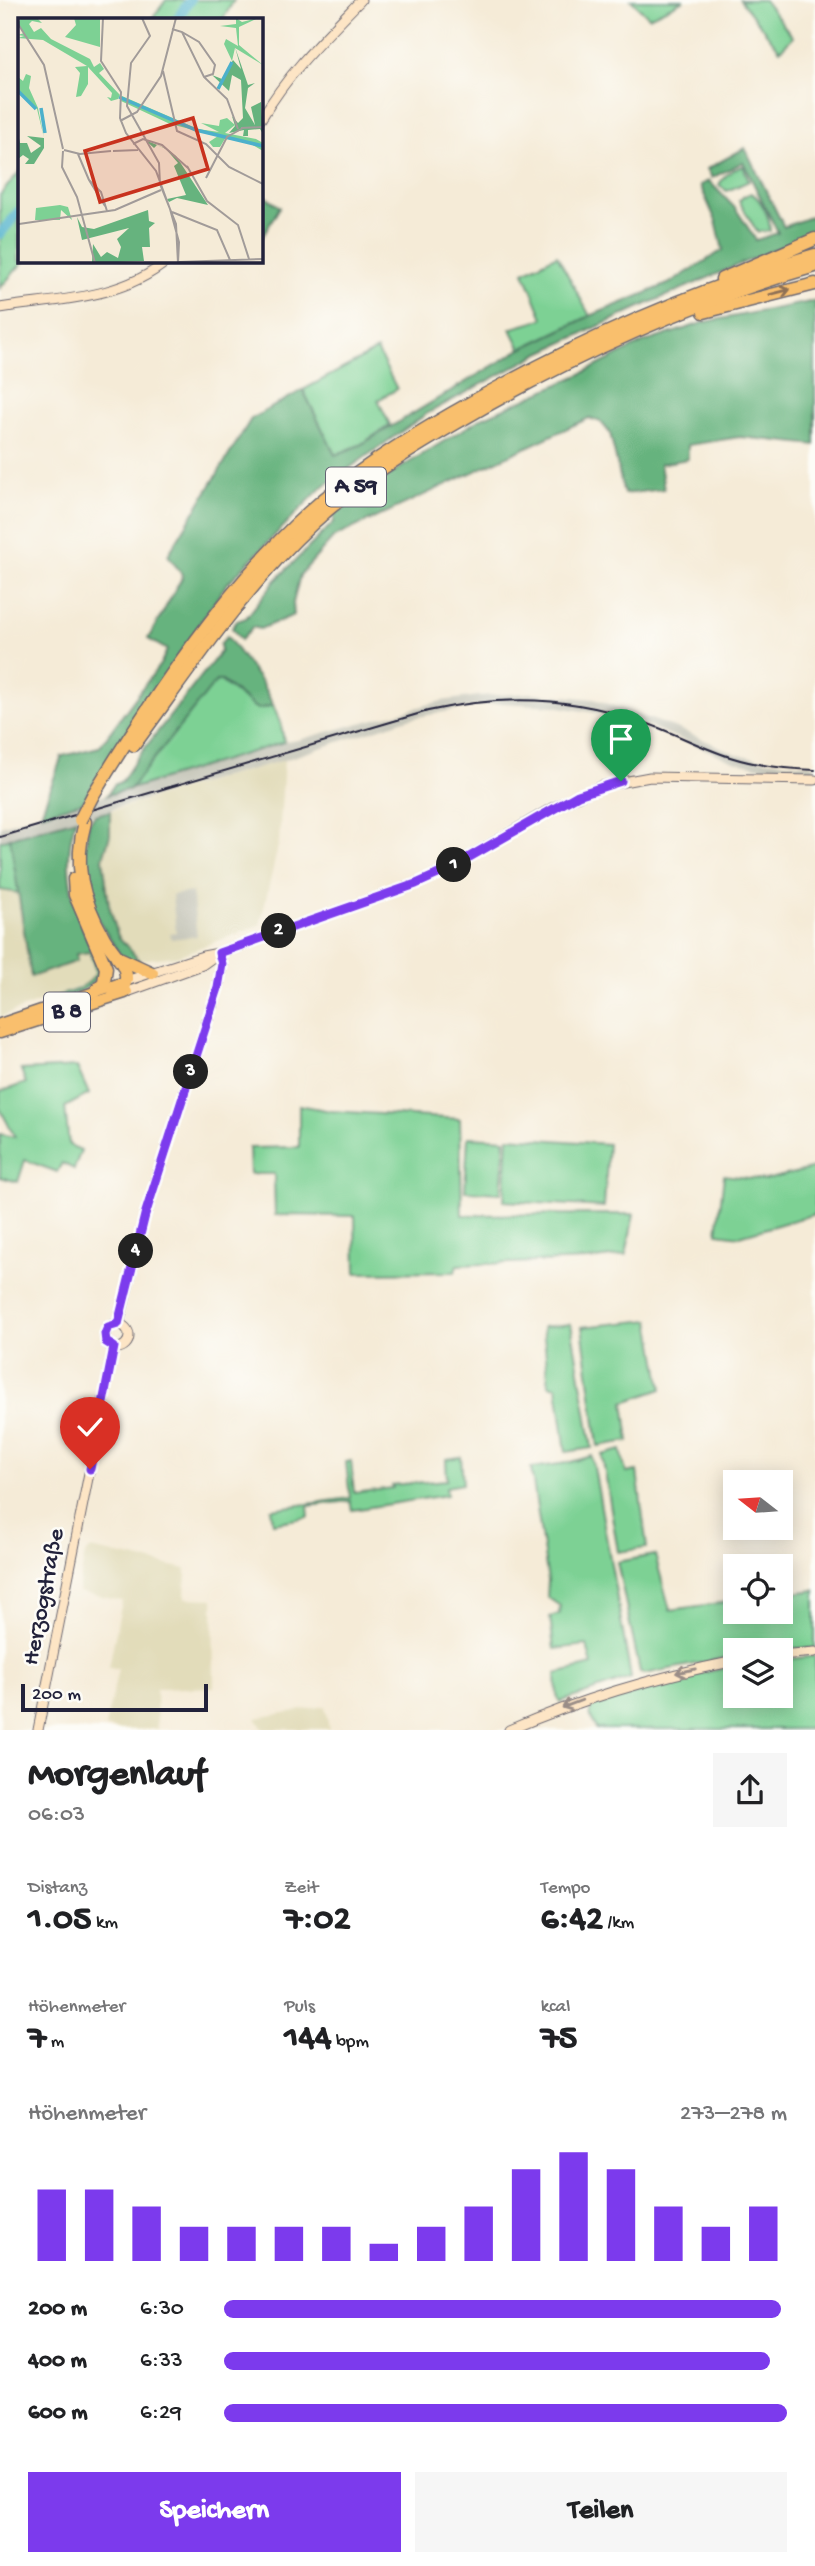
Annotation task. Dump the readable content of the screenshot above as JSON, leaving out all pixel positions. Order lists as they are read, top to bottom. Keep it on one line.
{"streets":{"highway":["A 59"],"main road":["B 8"],"street":["Herzogstraße"]},"scale_bar":"200 m","north":"left","page":{"pins":["1","2","3","4"],"scale":"200 m","heading":["Morgenlauf","06:03"],"stats":[["Distanz","1.05 km"],["Zeit","7:02"],["Tempo","6:42 /km"],["Höhenmeter","7 m"],["Puls","144 bpm"],["kcal","75"]],"chart":["Höhenmeter","273–278 m"],"list":[{"name":"200 m","note":"6:30"},{"name":"400 m","note":"6:33"},{"name":"600 m","note":"6:29"}],"buttons":["Speichern","Teilen"]}}
